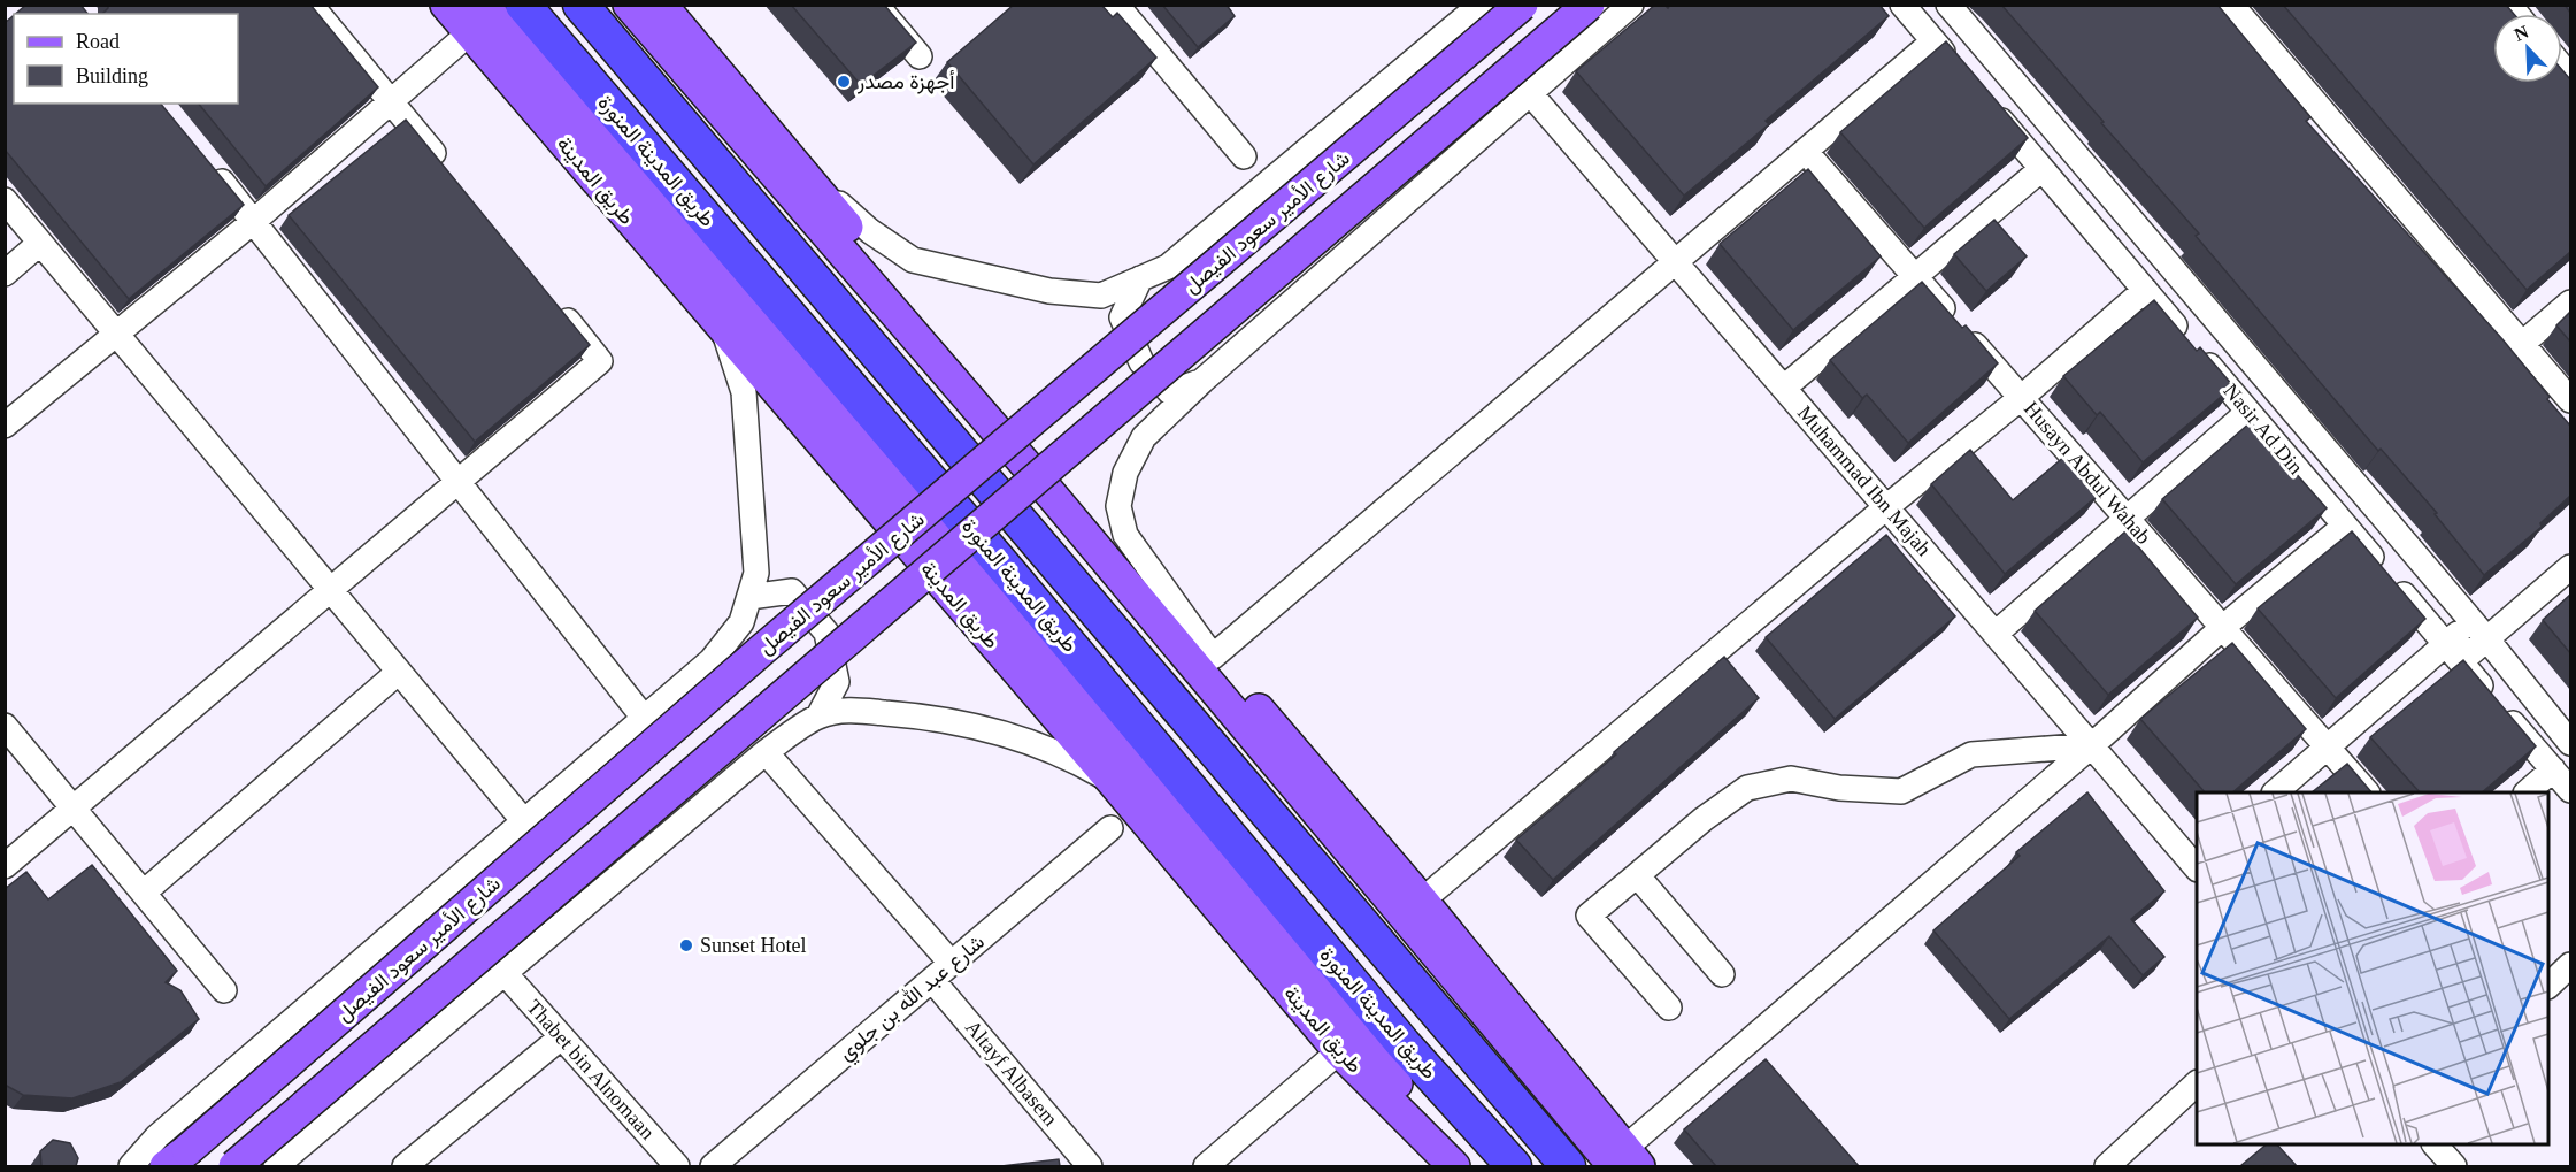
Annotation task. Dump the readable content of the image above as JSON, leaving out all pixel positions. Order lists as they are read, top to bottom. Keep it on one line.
{"streets":{"highway":["طريق المدينة المنورة"],"main road":["طريق المدينة","شارع الأمير سعود الفيصل"],"street":["Nasir Ad Din","Husayn Abdul Wahab","Muhammad Ibn Majah","شارع عبد الله بن جلوي","Thabet bin Alnomaan","Altayf Albasem"]},"crossings":[["طريق المدينة","شارع الأمير سعود الفيصل"],["شارع عبد الله بن جلوي","Altayf Albasem"]],"places":["أجهزة مصدر","Sunset Hotel"],"legend":["Road","Building"],"north":"top left"}
